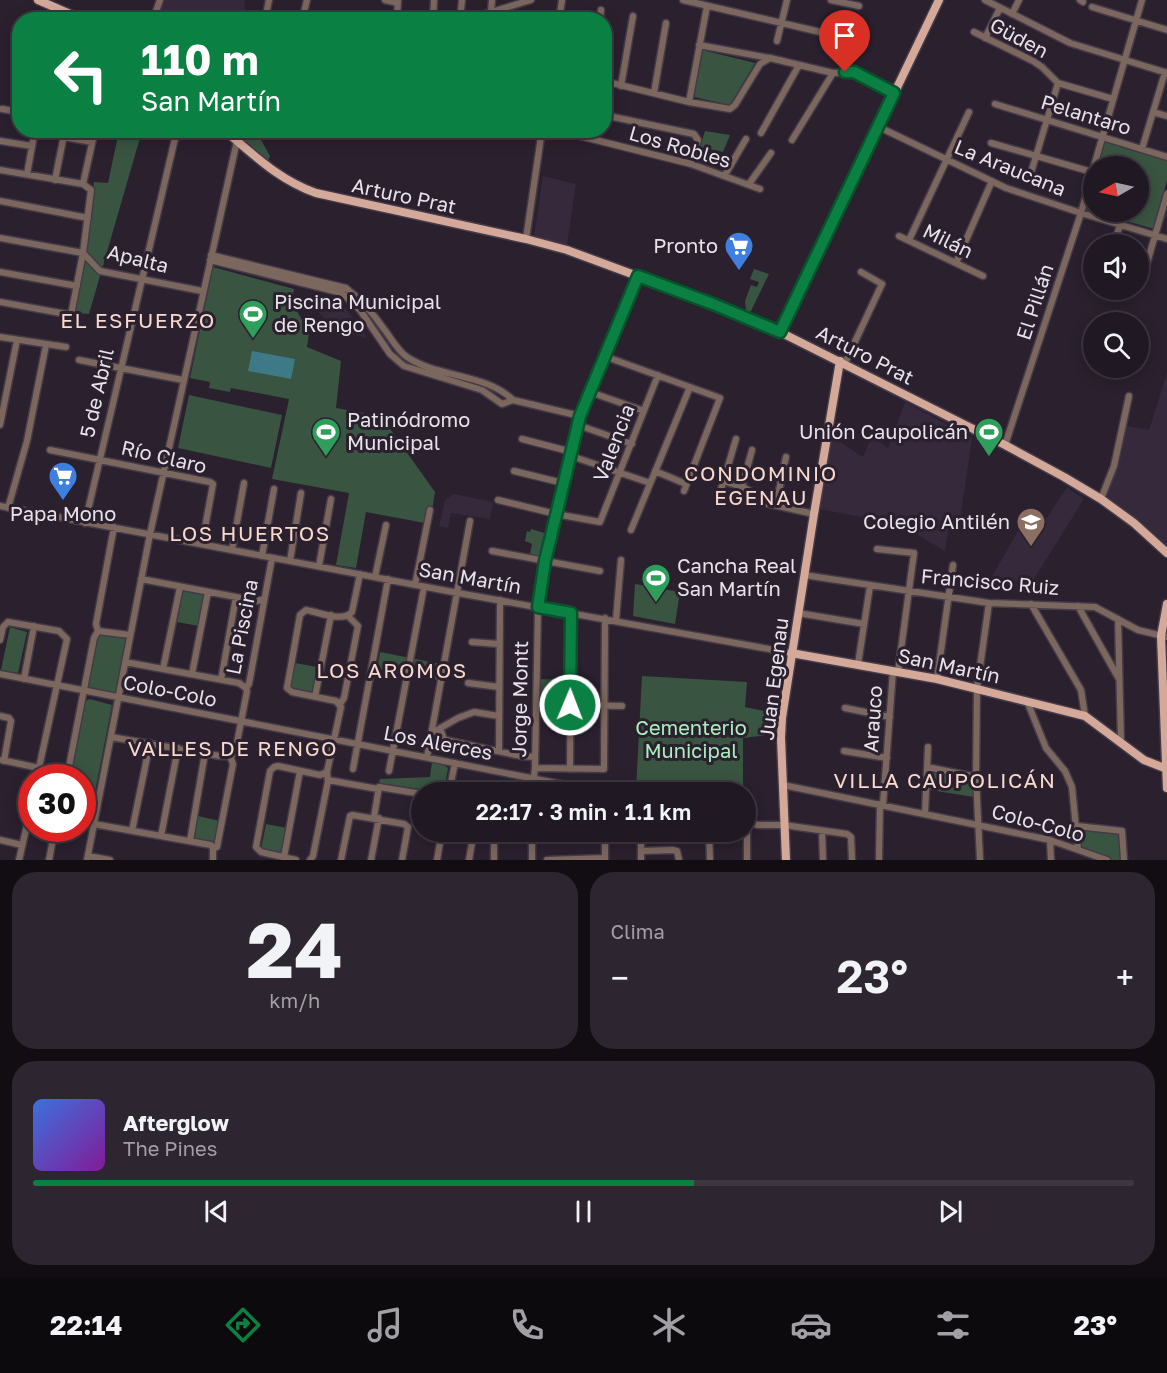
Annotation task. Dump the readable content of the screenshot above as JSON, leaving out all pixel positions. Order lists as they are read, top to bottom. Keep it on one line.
{"streets":{"main road":["Arturo Prat","San Martín","Juan Egenau"],"street":["Güden","Pelantaro","Los Robles","La Araucana","Milán","Apalta","El Pillán","5 de Abril","Valencia","Río Claro","Francisco Ruiz","La Piscina","Colo-Colo","Jorge Montt","Arauco","Los Alerces"]},"crossings":[["Güden","El Pillán"],["Pelantaro","El Pillán"],["La Araucana","El Pillán"],["Arturo Prat","El Pillán"],["Arturo Prat","Juan Egenau"],["Arturo Prat","Jorge Montt"],["Apalta","5 de Abril"],["5 de Abril","Río Claro"],["5 de Abril","San Martín"],["Valencia","Jorge Montt"],["Río Claro","San Martín"],["San Martín","La Piscina"],["San Martín","Juan Egenau"],["San Martín","Jorge Montt"],["San Martín","Arauco"],["Francisco Ruiz","Juan Egenau"],["Francisco Ruiz","Arauco"],["La Piscina","Colo-Colo"],["Juan Egenau","Colo-Colo"],["Colo-Colo","Arauco"],["Colo-Colo","Los Alerces"],["Jorge Montt","Los Alerces"]],"districts":["EL ESFUERZO","CONDOMINIO EGENAU","LOS HUERTOS","LOS AROMOS","VALLES DE RENGO","VILLA CAUPOLICÁN"],"parks":["Cementerio Municipal"],"places":{"supermarket":["Pronto","Papa Mono"],"sports":["Piscina Municipal de Rengo","Patinódromo Municipal","Unión Caupolicán","Cancha Real San Martín"],"school or university":["Colegio Antilén"]},"north":"left","page":{"turn":["110 m","San Martín"],"limit":"30","trip":"22:17 · 3 min · 1.1 km","tile":[["24","km/h"],"Clima"],"heat":["−","23°","+"],"song":["Afterglow","The Pines"],"tabs":["22:14","23°"]}}
